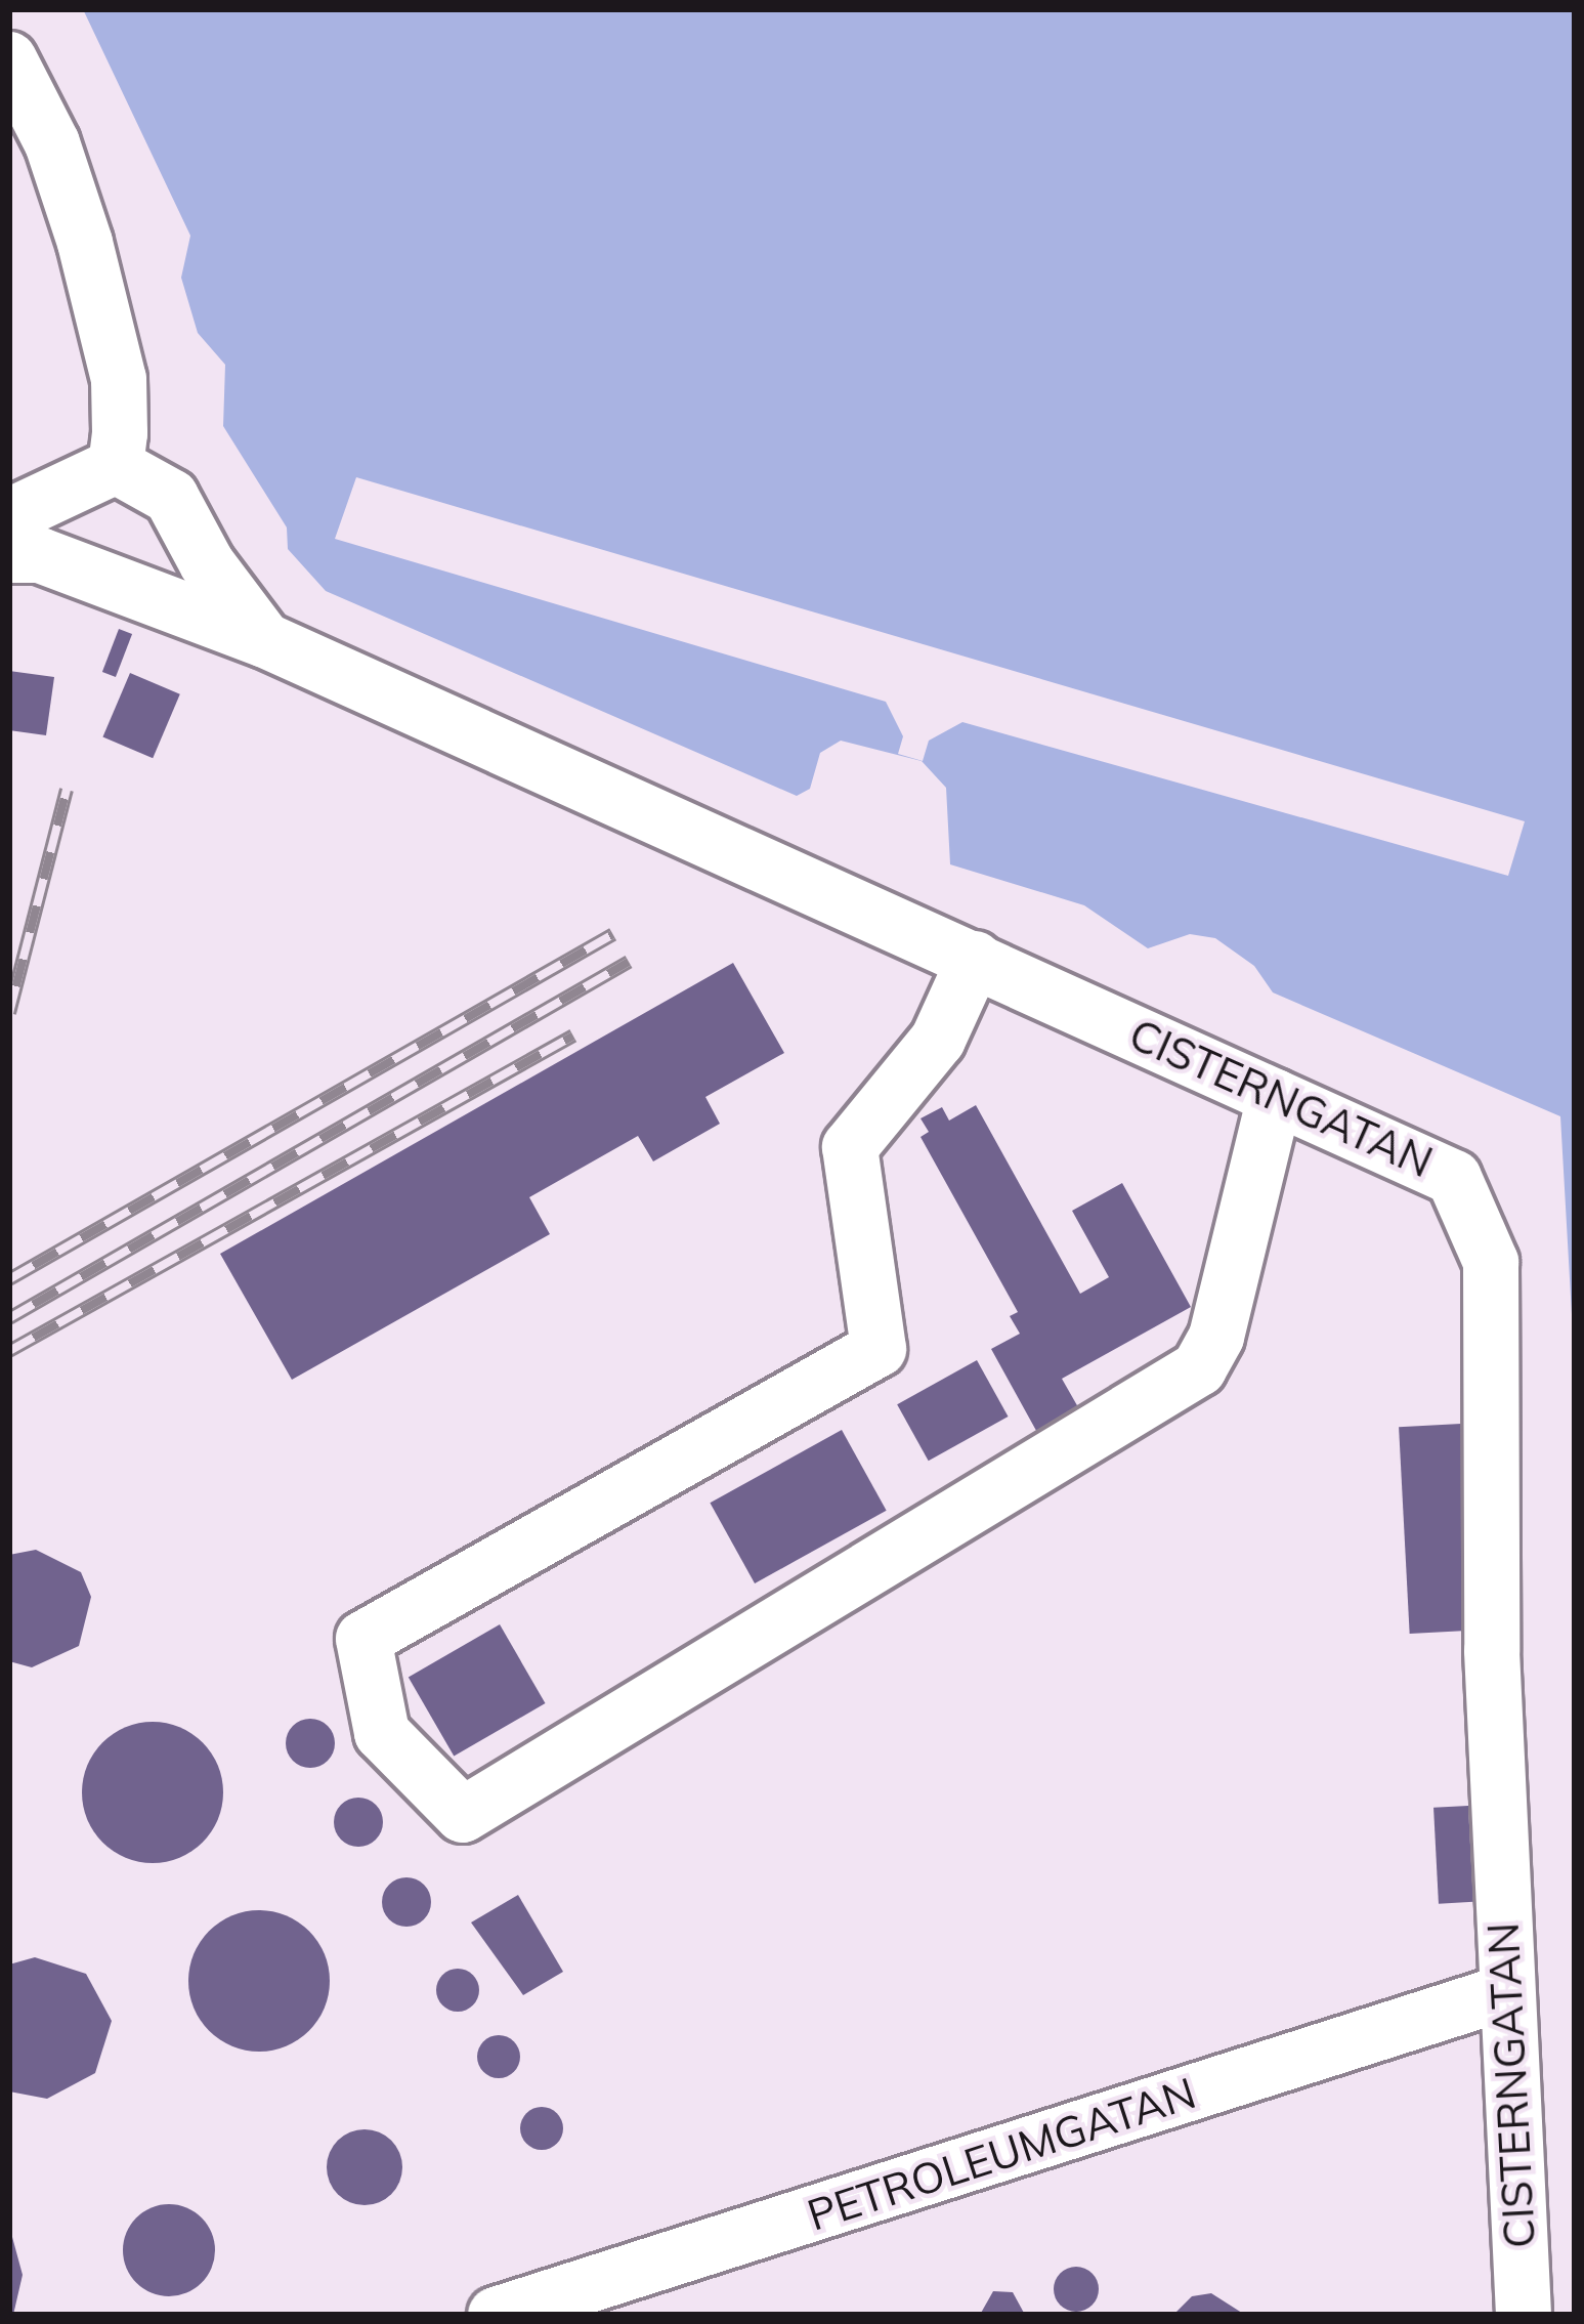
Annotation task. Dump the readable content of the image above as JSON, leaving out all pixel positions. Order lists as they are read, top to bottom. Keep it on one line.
{"streets":{"lane":["CISTERNGATAN","PETROLEUMGATAN"]},"crossings":[["CISTERNGATAN","PETROLEUMGATAN"]]}
